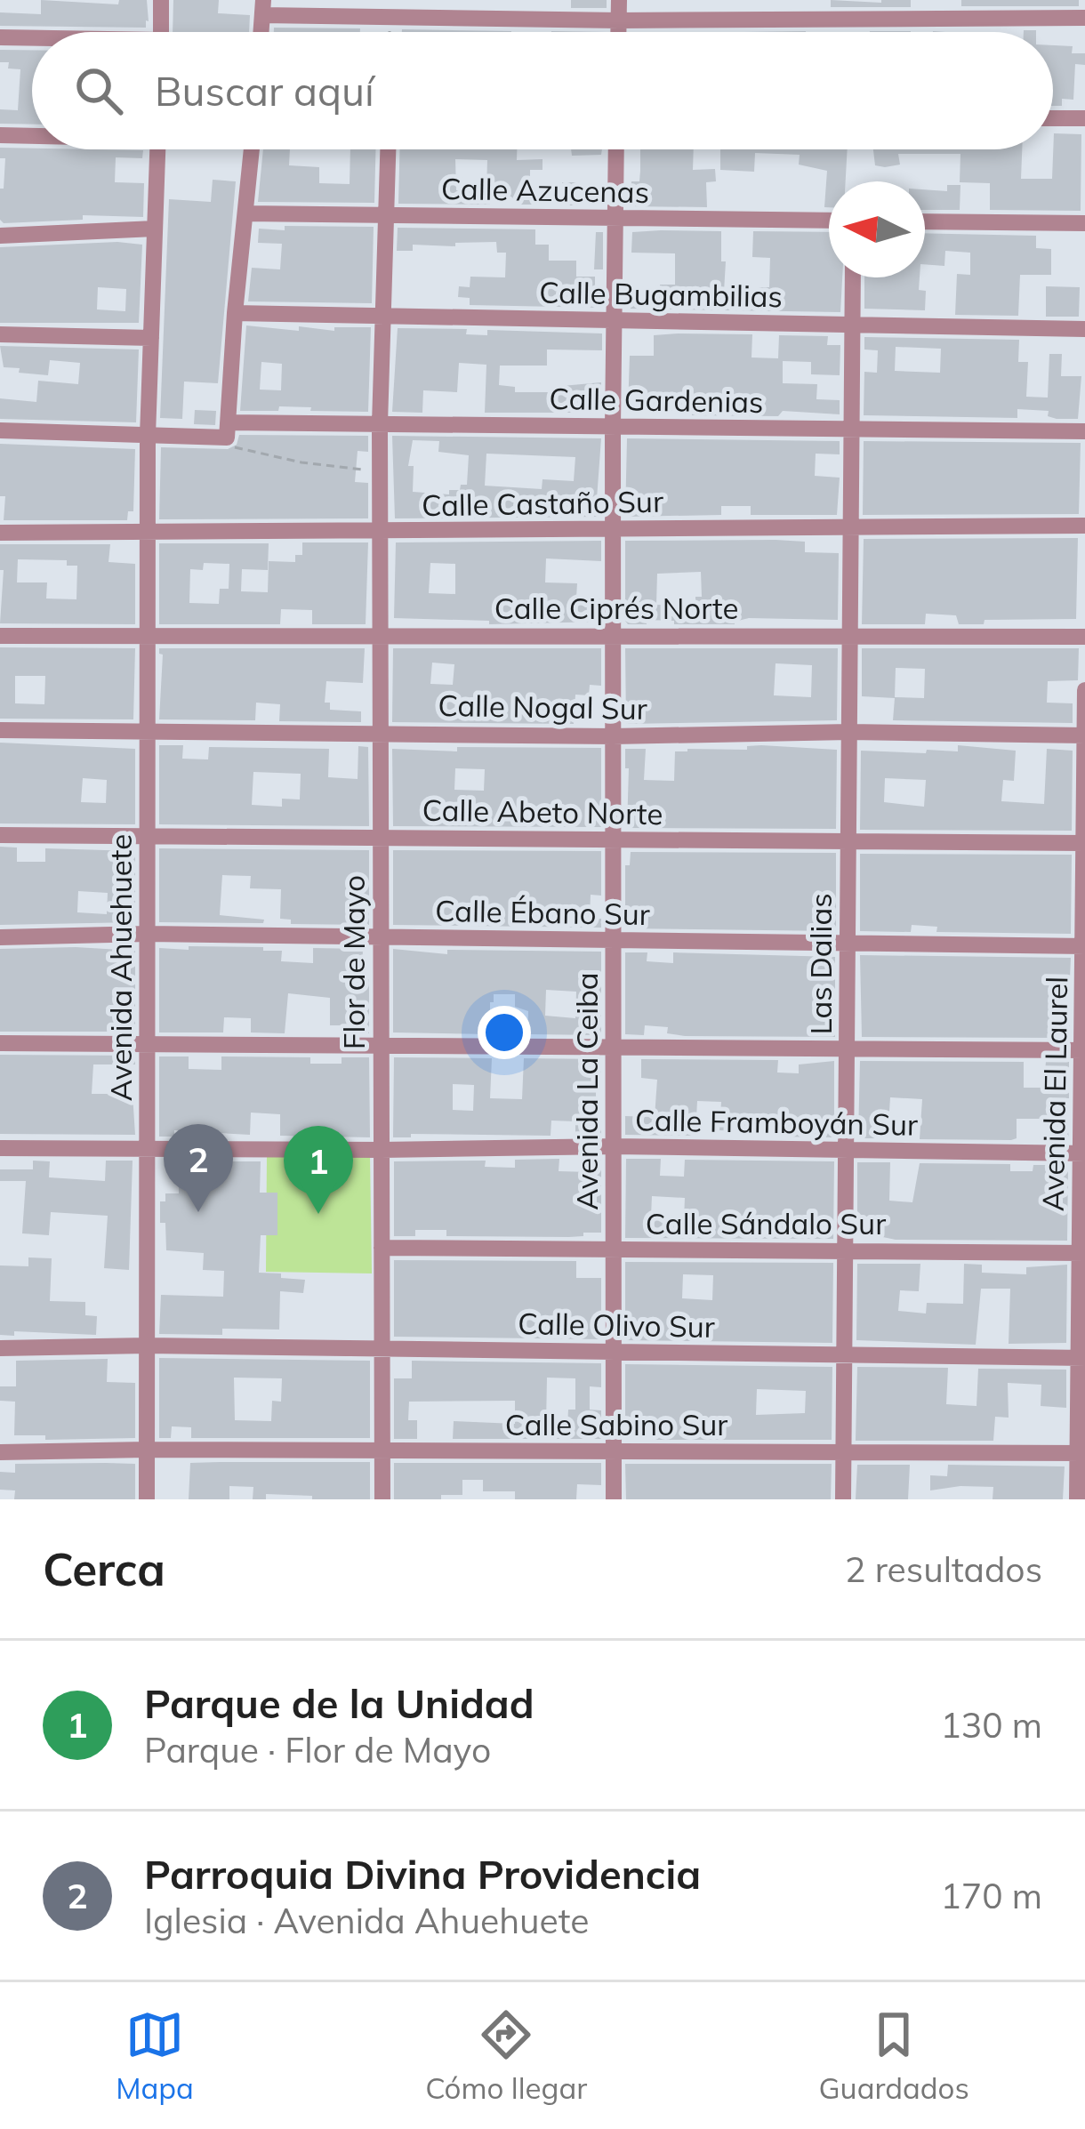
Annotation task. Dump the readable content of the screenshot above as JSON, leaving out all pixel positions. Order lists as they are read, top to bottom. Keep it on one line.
{"streets":{"street":["Calle Azucenas","Calle Bugambilias","Calle Gardenias","Calle Castaño Sur","Calle Ciprés Norte","Calle Nogal Sur","Calle Abeto Norte","Calle Ébano Sur","Flor de Mayo","Las Dalias","Avenida Ahuehuete","Avenida La Ceiba","Avenida El Laurel","Calle Framboyán Sur","Calle Sándalo Sur","Calle Olivo Sur","Calle Sabino Sur"]},"crossings":[["Calle Azucenas","Flor de Mayo"],["Calle Azucenas","Avenida La Ceiba"],["Calle Bugambilias","Flor de Mayo"],["Calle Bugambilias","Las Dalias"],["Calle Bugambilias","Avenida La Ceiba"],["Calle Gardenias","Flor de Mayo"],["Calle Gardenias","Las Dalias"],["Calle Gardenias","Avenida Ahuehuete"],["Calle Gardenias","Avenida La Ceiba"],["Calle Castaño Sur","Flor de Mayo"],["Calle Castaño Sur","Las Dalias"],["Calle Castaño Sur","Avenida Ahuehuete"],["Calle Castaño Sur","Avenida La Ceiba"],["Calle Ciprés Norte","Flor de Mayo"],["Calle Ciprés Norte","Las Dalias"],["Calle Ciprés Norte","Avenida Ahuehuete"],["Calle Ciprés Norte","Avenida La Ceiba"],["Calle Nogal Sur","Flor de Mayo"],["Calle Nogal Sur","Las Dalias"],["Calle Nogal Sur","Avenida Ahuehuete"],["Calle Nogal Sur","Avenida La Ceiba"],["Calle Nogal Sur","Avenida El Laurel"],["Calle Abeto Norte","Flor de Mayo"],["Calle Abeto Norte","Las Dalias"],["Calle Abeto Norte","Avenida Ahuehuete"],["Calle Abeto Norte","Avenida La Ceiba"],["Calle Abeto Norte","Avenida El Laurel"],["Calle Ébano Sur","Flor de Mayo"],["Calle Ébano Sur","Las Dalias"],["Calle Ébano Sur","Avenida Ahuehuete"],["Calle Ébano Sur","Avenida La Ceiba"],["Calle Ébano Sur","Avenida El Laurel"],["Flor de Mayo","Calle Framboyán Sur"],["Flor de Mayo","Calle Sándalo Sur"],["Flor de Mayo","Calle Olivo Sur"],["Flor de Mayo","Calle Sabino Sur"],["Las Dalias","Calle Framboyán Sur"],["Las Dalias","Calle Sándalo Sur"],["Las Dalias","Calle Olivo Sur"],["Las Dalias","Calle Sabino Sur"],["Avenida Ahuehuete","Calle Framboyán Sur"],["Avenida Ahuehuete","Calle Olivo Sur"],["Avenida Ahuehuete","Calle Sabino Sur"],["Avenida La Ceiba","Calle Framboyán Sur"],["Avenida La Ceiba","Calle Sándalo Sur"],["Avenida La Ceiba","Calle Olivo Sur"],["Avenida La Ceiba","Calle Sabino Sur"],["Avenida El Laurel","Calle Framboyán Sur"],["Avenida El Laurel","Calle Sándalo Sur"],["Avenida El Laurel","Calle Olivo Sur"],["Avenida El Laurel","Calle Sabino Sur"]],"north":"left","page":{"search":"Buscar aquí","pins":["2","1"],"heading":["Cerca","2 resultados"],"list":[{"mark":"1","name":"Parque de la Unidad","note":"Parque · Flor de Mayo","value":"130 m"},{"mark":"2","name":"Parroquia Divina Providencia","note":"Iglesia · Avenida Ahuehuete","value":"170 m"}],"nav":["Mapa","Cómo llegar","Guardados"]}}
